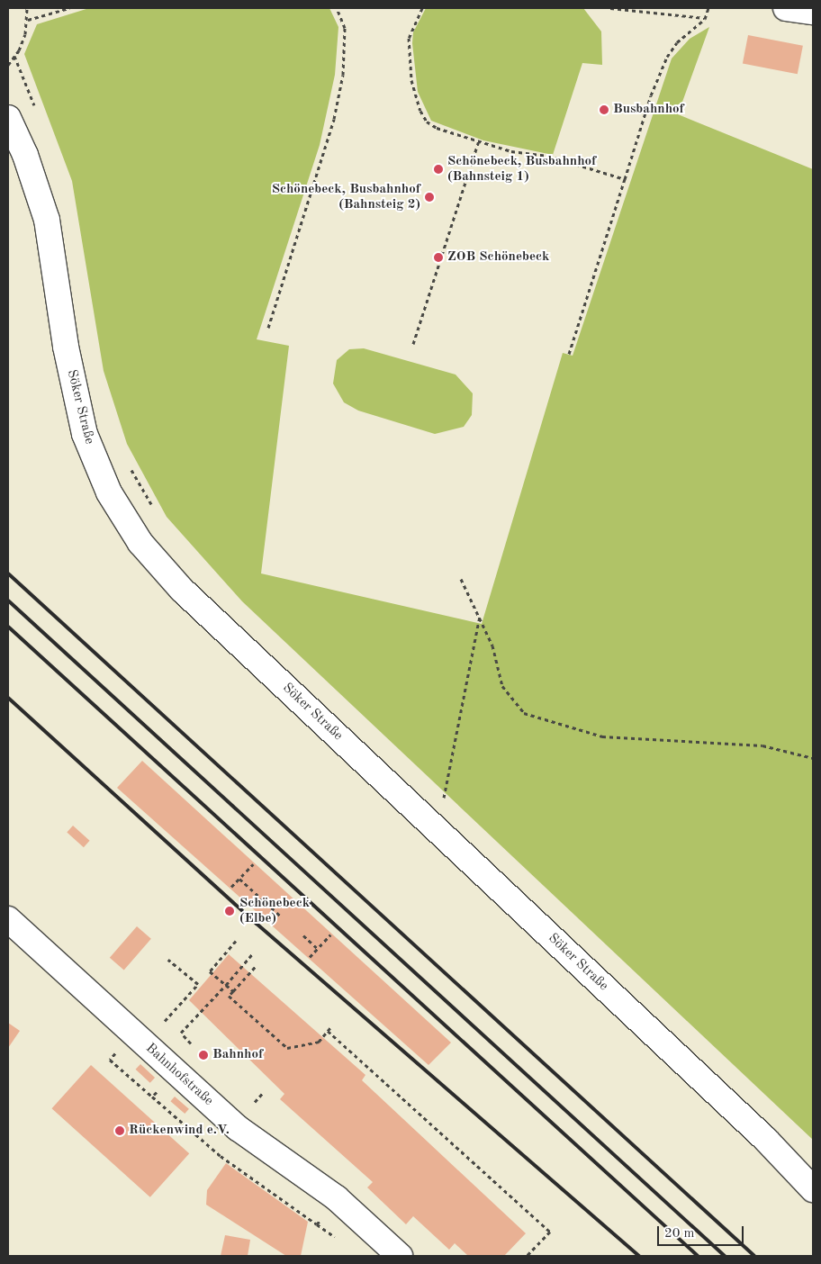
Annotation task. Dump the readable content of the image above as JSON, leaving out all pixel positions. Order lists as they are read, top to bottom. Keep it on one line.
{"streets":{"street":["Söker Straße","Bahnhofstraße"]},"places":["Busbahnhof","Schönebeck, Busbahnhof (Bahnsteig 1)","Schönebeck, Busbahnhof (Bahnsteig 2)","ZOB Schönebeck","Schönebeck (Elbe)","Bahnhof","Rückenwind e.V."],"scale_bar":"20 m"}
